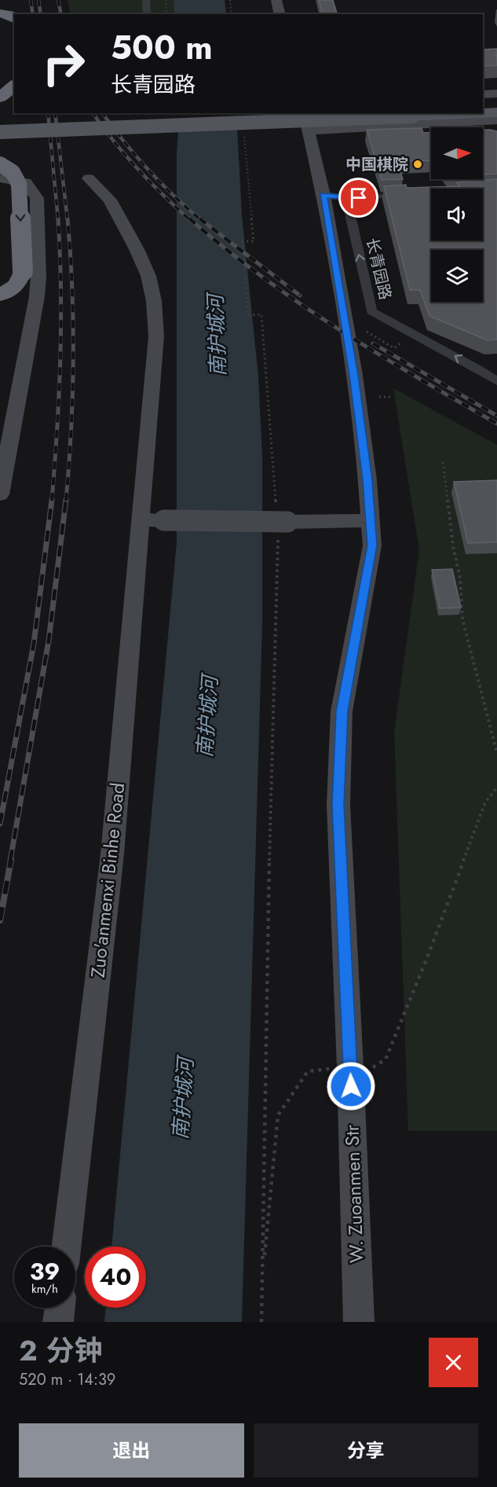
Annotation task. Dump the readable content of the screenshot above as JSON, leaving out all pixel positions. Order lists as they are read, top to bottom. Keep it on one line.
{"streets":{"street":["长青园路","Zuo'anmenxi Binhe Road","W. Zuoanmen Str"]},"one_way":["长青园路"],"water":["南护城河"],"places":["中国棋院"],"north":"right","page":{"turn":["500 m","长青园路"],"speed":"39 km/h","limit":"40","heading":["2 分钟","520 m · 14:39"],"buttons":["退出","分享"]}}
